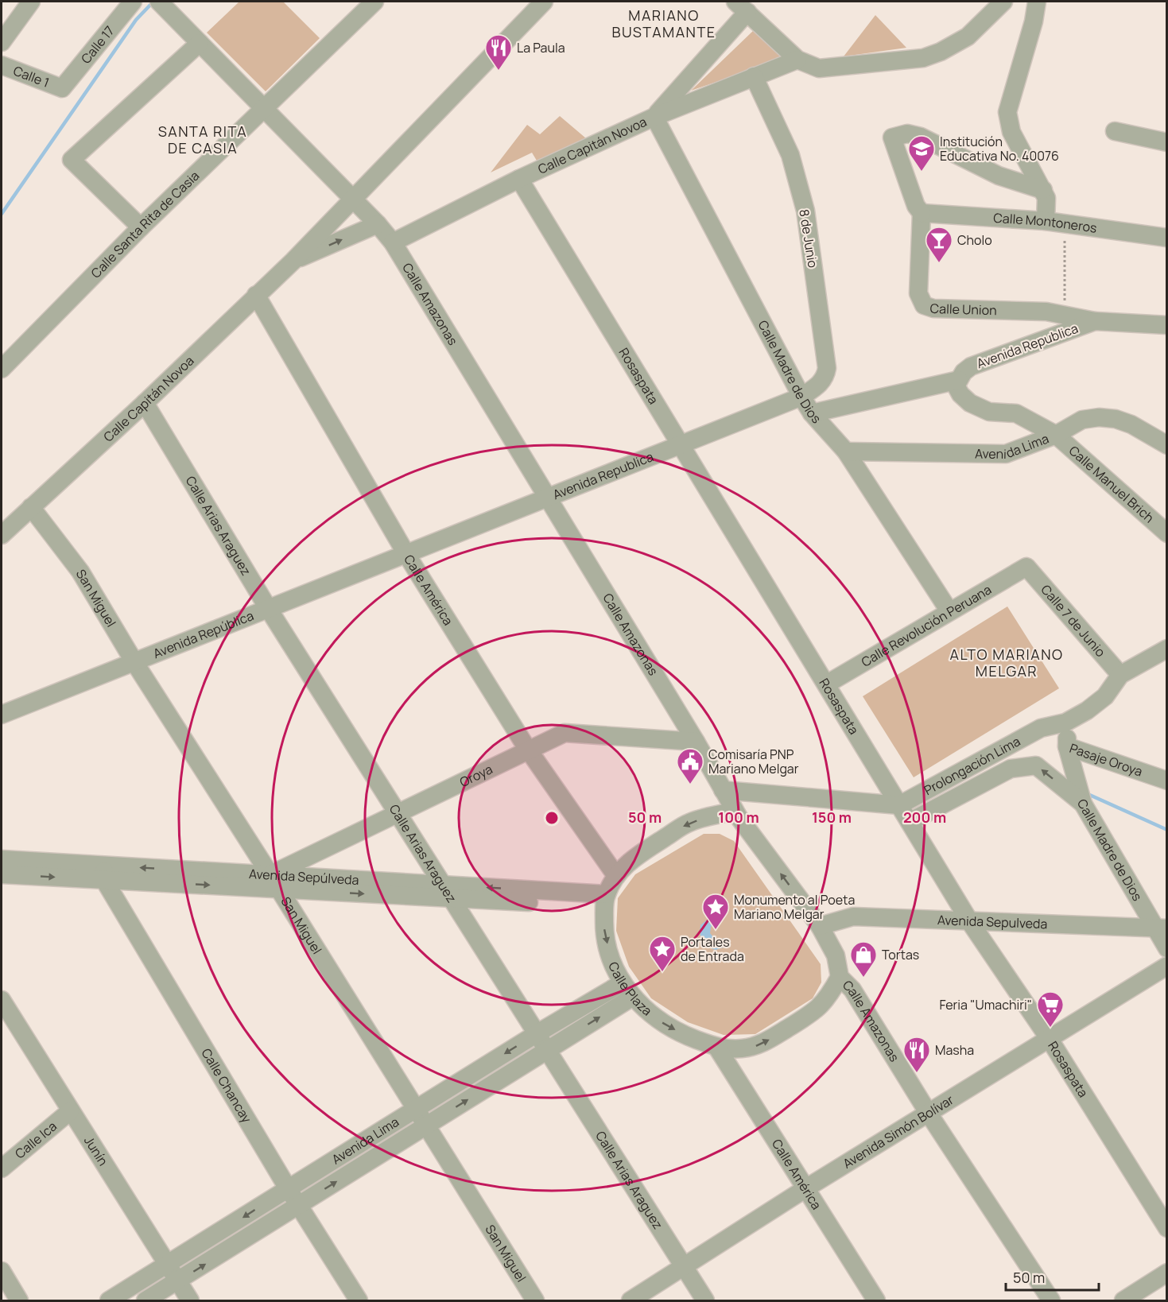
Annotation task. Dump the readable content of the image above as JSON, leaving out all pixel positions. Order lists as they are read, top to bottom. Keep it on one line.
{"streets":{"street":["Calle 17","Calle 1","Calle Capitán Novoa","Calle Montoneros","Calle Santa Rita de Casia","8 de Junio","Calle Amazonas","Calle Union","Avenida Republica","Calle Madre de Dios","Rosaspata","Avenida Lima","Calle Manuel Brich","Calle Arias Araguez","Calle América","San Miguel","Calle 7 de Junio","Calle Revolución Peruana","Avenida República","Pasaje Oroya","Prolongación Lima","Oroya","Avenida Sepúlveda","Avenida Sepulveda","Calle Plaza","Calle Chancay","Avenida Simón Bolívar","Calle Ica","Junín"]},"crossings":[["Calle 17","Calle 1"],["Calle Capitán Novoa","8 de Junio"],["Calle Capitán Novoa","Calle Amazonas"],["Calle Capitán Novoa","Calle Madre de Dios"],["Calle Capitán Novoa","Rosaspata"],["Calle Capitán Novoa","Calle Arias Araguez"],["Calle Capitán Novoa","Calle América"],["Calle Capitán Novoa","San Miguel"],["Calle Montoneros","Calle Union"],["Calle Santa Rita de Casia","Calle Amazonas"],["8 de Junio","Avenida Republica"],["8 de Junio","Calle Madre de Dios"],["Calle Amazonas","Avenida Republica"],["Calle Amazonas","Oroya"],["Calle Amazonas","Avenida Sepulveda"],["Calle Amazonas","Calle Plaza"],["Calle Amazonas","Avenida Simón Bolívar"],["Calle Union","Avenida Republica"],["Avenida Republica","Calle Madre de Dios"],["Avenida Republica","Rosaspata"],["Avenida Republica","Calle América"],["Avenida Republica","Avenida República"],["Calle Madre de Dios","Avenida Lima"],["Calle Madre de Dios","Calle Revolución Peruana"],["Calle Madre de Dios","Pasaje Oroya"],["Calle Madre de Dios","Avenida Sepulveda"],["Rosaspata","Calle Revolución Peruana"],["Rosaspata","Prolongación Lima"],["Rosaspata","Avenida Sepulveda"],["Rosaspata","Avenida Simón Bolívar"],["Avenida Lima","Calle Manuel Brich"],["Avenida Lima","Calle Arias Araguez"],["Avenida Lima","San Miguel"],["Avenida Lima","Calle Plaza"],["Avenida Lima","Calle Chancay"],["Avenida Lima","Junín"],["Calle Arias Araguez","Avenida República"],["Calle Arias Araguez","Oroya"],["Calle Arias Araguez","Avenida Sepúlveda"],["Calle Arias Araguez","Avenida Simón Bolívar"],["Calle América","Avenida República"],["Calle América","Oroya"],["Calle América","Calle Plaza"],["Calle América","Avenida Simón Bolívar"],["San Miguel","Avenida República"],["San Miguel","Oroya"],["San Miguel","Avenida Sepúlveda"],["Calle 7 de Junio","Calle Revolución Peruana"],["Calle 7 de Junio","Prolongación Lima"],["Pasaje Oroya","Prolongación Lima"],["Oroya","Avenida Sepúlveda"],["Avenida Sepúlveda","Calle Plaza"],["Avenida Sepúlveda","Calle Chancay"],["Calle Ica","Junín"]],"districts":["MARIANO BUSTAMANTE","SANTA RITA DE CASIA","ALTO MARIANO MELGAR"],"places":{"restaurant":["La Paula","Masha"],"school or university":["Institución Educativa No. 40076"],"bar":["Cholo"],"public building":["Comisaría PNP Mariano Melgar"],"place":["Monumento al Poeta Mariano Melgar","Portales de Entrada"],"shop":["Tortas"],"supermarket":["Feria \"Umachiri\""]},"scale_bar":"50 m","rings":["50 m","100 m","150 m","200 m"]}
